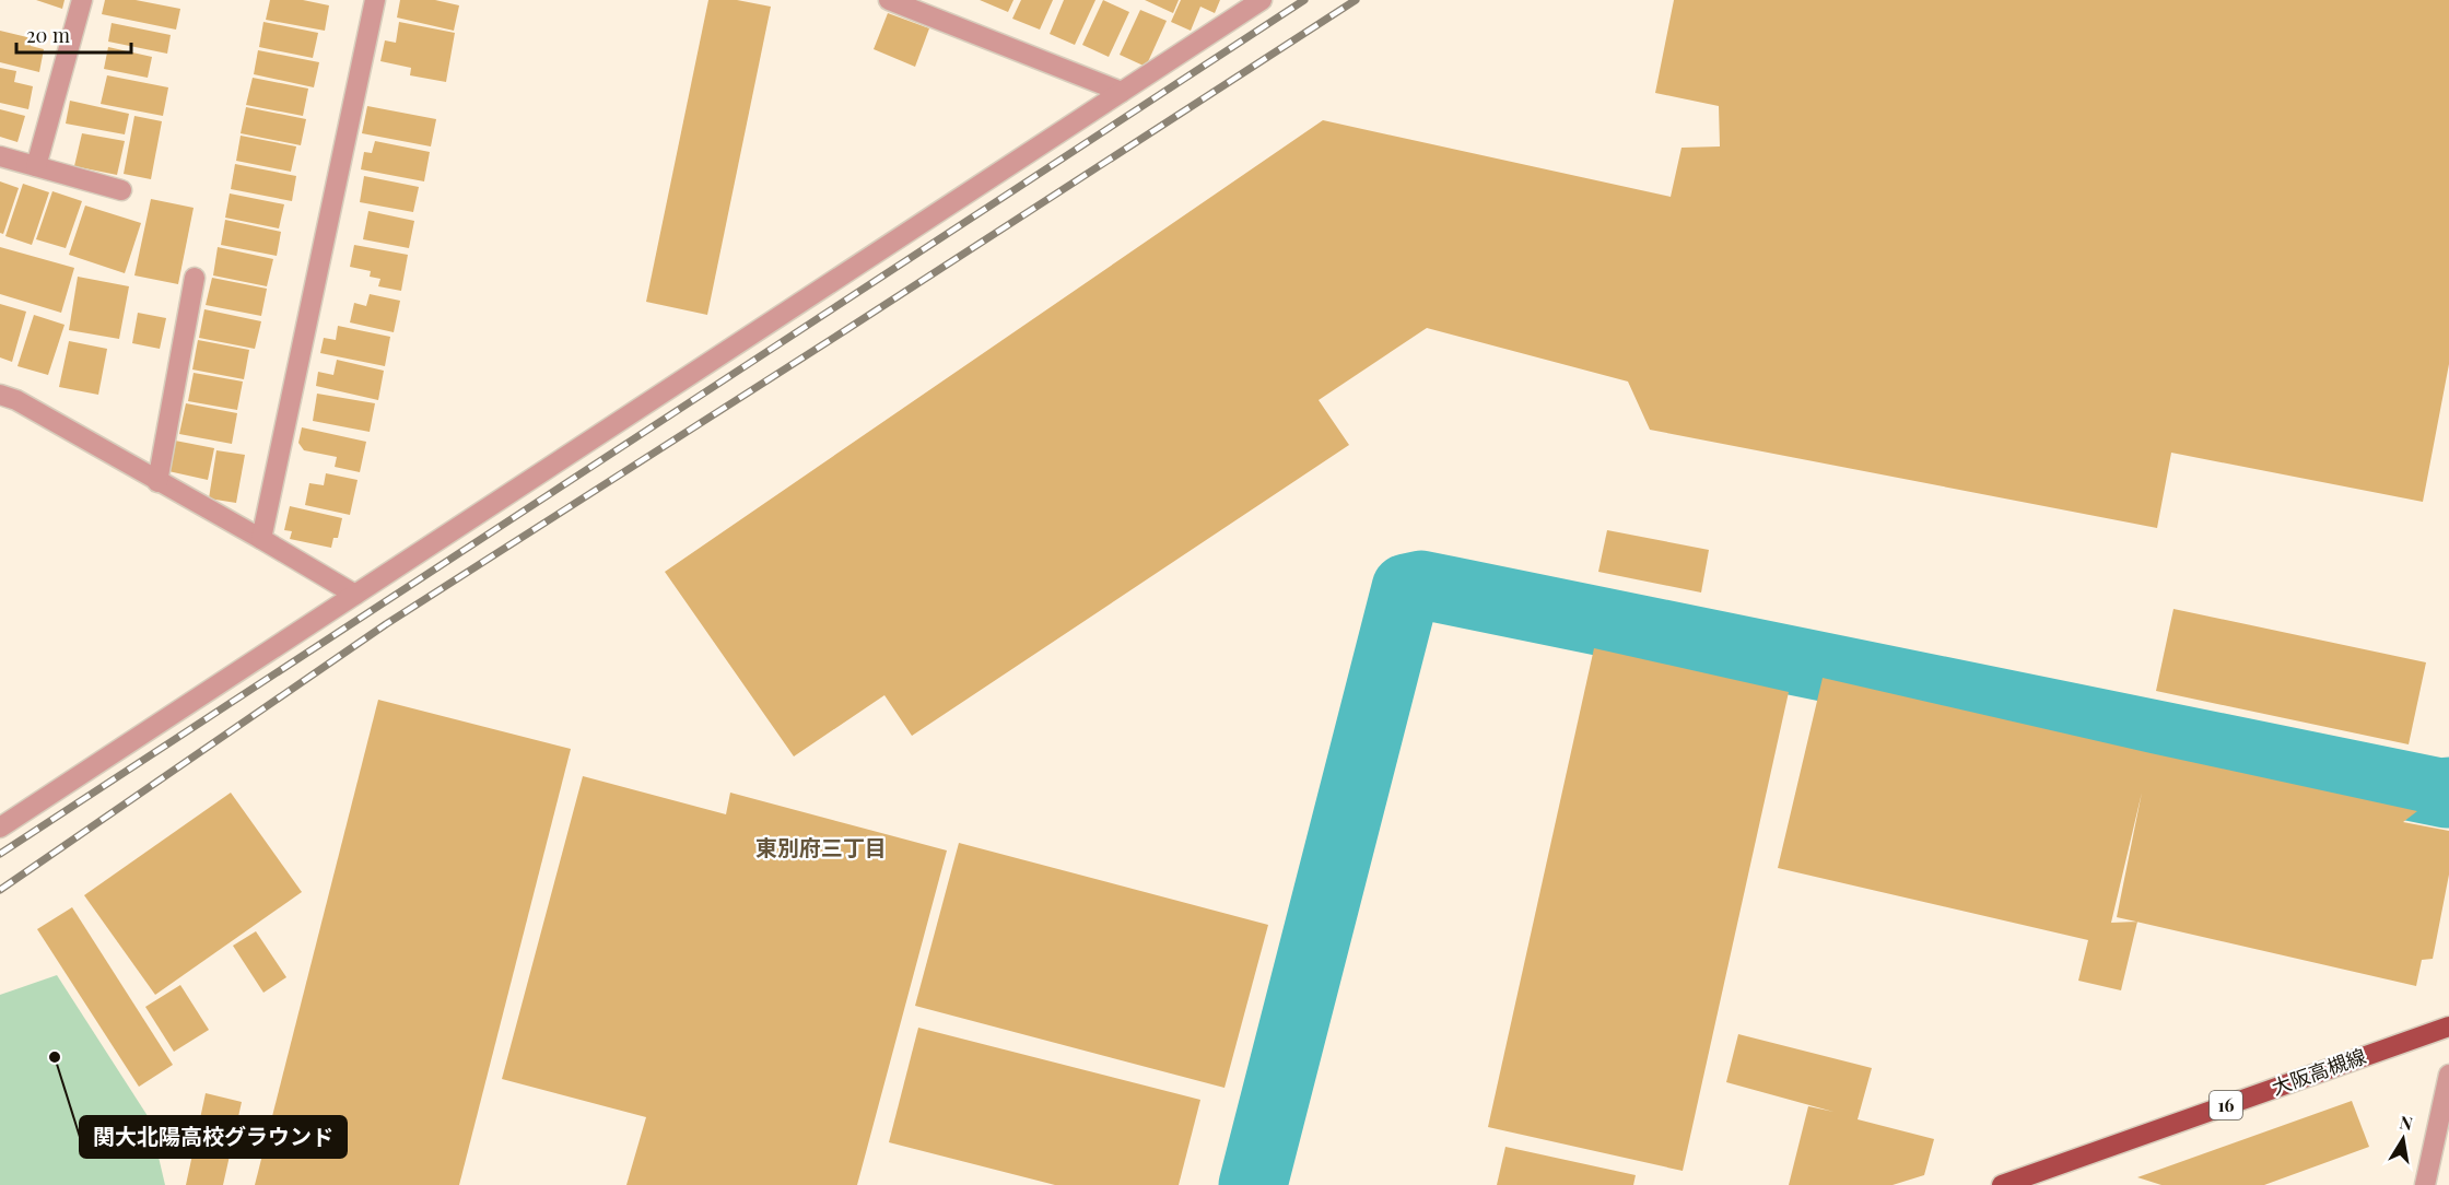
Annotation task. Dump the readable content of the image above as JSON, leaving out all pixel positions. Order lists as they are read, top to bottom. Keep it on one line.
{"streets":{"main road":["大阪高槻線","16"]},"districts":["東別府三丁目"],"places":["関大北陽高校グラウンド"],"scale_bar":"20 m","north":"top"}
